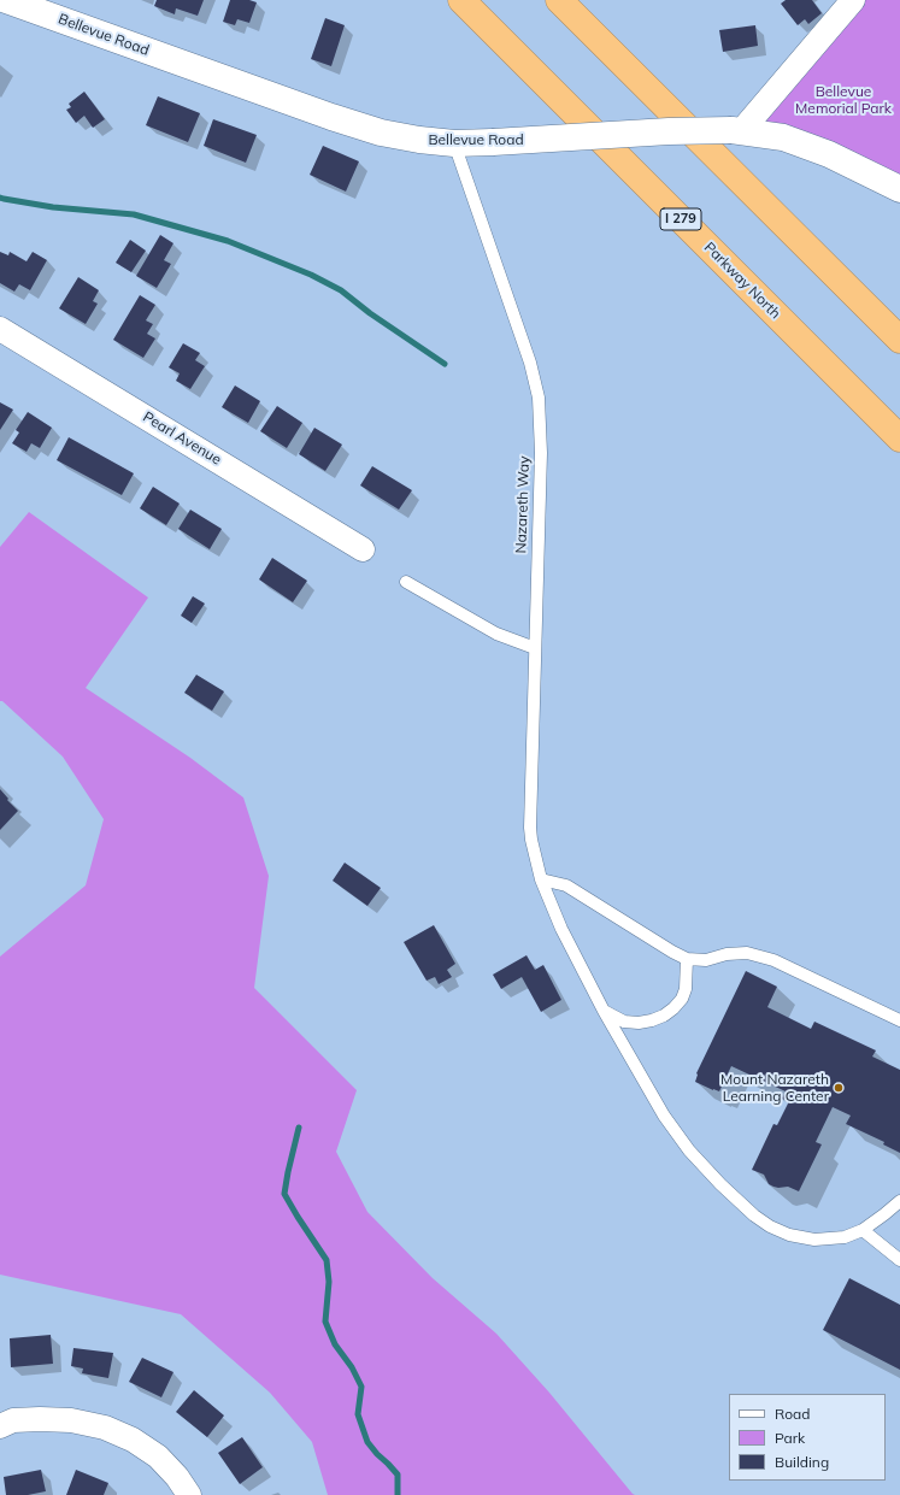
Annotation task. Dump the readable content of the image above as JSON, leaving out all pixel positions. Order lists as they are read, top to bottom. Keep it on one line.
{"streets":{"highway":["I 279","Parkway North"],"street":["Bellevue Road","Pearl Avenue"],"lane":["Nazareth Way"]},"crossings":[["Bellevue Road","Nazareth Way"]],"parks":["Bellevue Memorial Park"],"places":["Mount Nazareth Learning Center"],"legend":["Road","Park","Building"]}
